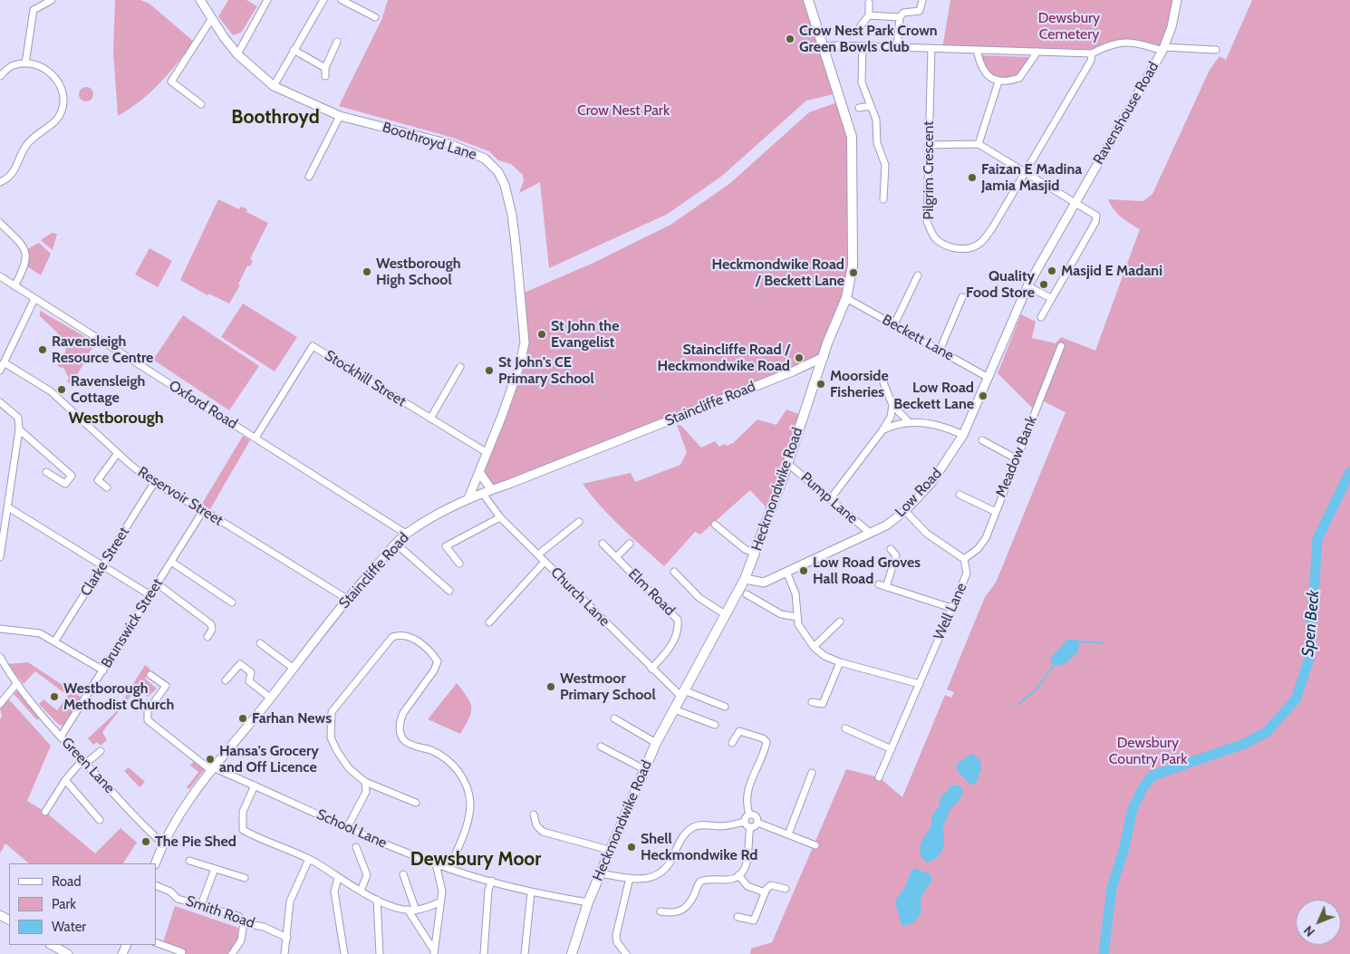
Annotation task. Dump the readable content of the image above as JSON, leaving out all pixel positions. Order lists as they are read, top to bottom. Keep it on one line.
{"streets":{"main road":["Heckmondwike Road"],"street":["Ravenshouse Road","Boothroyd Lane","Pilgrim Crescent","Beckett Lane","Stockhill Street","Staincliffe Road","Oxford Road","Meadow Bank","Low Road","Reservoir Street","Pump Lane","Clarke Street","Elm Road","Church Lane","Well Lane","Brunswick Street","Green Lane","School Lane","Smith Road"]},"crossings":[["Ravenshouse Road","Low Road"],["Boothroyd Lane","Stockhill Street"],["Boothroyd Lane","Staincliffe Road"],["Beckett Lane","Heckmondwike Road"],["Beckett Lane","Low Road"],["Stockhill Street","Oxford Road"],["Staincliffe Road","Oxford Road"],["Staincliffe Road","Heckmondwike Road"],["Staincliffe Road","Reservoir Street"],["Staincliffe Road","Church Lane"],["Staincliffe Road","Green Lane"],["Staincliffe Road","School Lane"],["Meadow Bank","Well Lane"],["Heckmondwike Road","Low Road"],["Heckmondwike Road","Pump Lane"],["Heckmondwike Road","Church Lane"],["Heckmondwike Road","School Lane"],["Low Road","Pump Lane"],["Reservoir Street","Clarke Street"],["Reservoir Street","Brunswick Street"],["Elm Road","Church Lane"],["Brunswick Street","Green Lane"]],"districts":["Boothroyd","Westborough","Dewsbury Moor"],"water":["Spen Beck"],"parks":["Dewsbury Cemetery","Crow Nest Park","Dewsbury Country Park"],"places":["Crow Nest Park Crown Green Bowls Club","Faizan E Madina Jamia Masjid","Masjid E Madani","Westborough High School","Heckmondwike Road / Beckett Lane","Quality Food Store","St John the Evangelist","Ravensleigh Resource Centre","Staincliffe Road / Heckmondwike Road","St John's CE Primary School","Moorside Fisheries","Ravensleigh Cottage","Low Road Beckett Lane","Low Road Groves Hall Road","Westmoor Primary School","Westborough Methodist Church","Farhan News","Hansa's Grocery and Off Licence","The Pie Shed","Shell Heckmondwike Rd"],"legend":["Road","Park","Water"],"north":"bottom left"}
